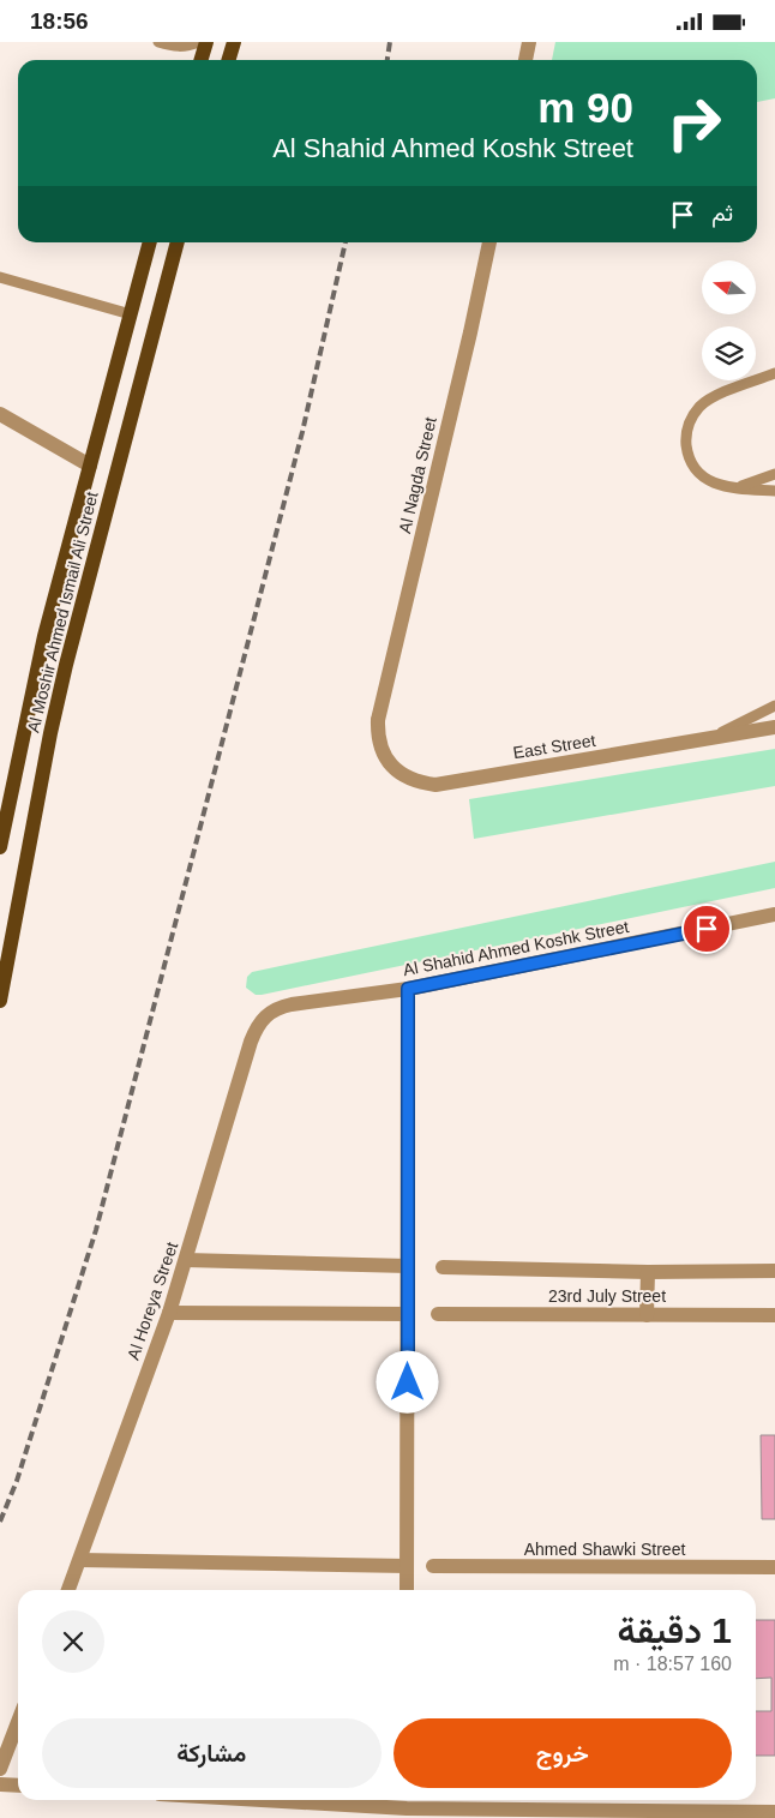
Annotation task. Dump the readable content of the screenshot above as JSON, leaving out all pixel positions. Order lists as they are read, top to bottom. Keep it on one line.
{"streets":{"main road":["Al Moshir Ahmed Ismail Ali Street"],"street":["Al Nagda Street","East Street","Al Shahid Ahmed Koshk Street","23rd July Street","Al Horeya Street","Ahmed Shawki Street"]},"crossings":[["Al Nagda Street","East Street"],["Al Shahid Ahmed Koshk Street","Al Horeya Street"]],"north":"left","page":{"status":"18:56","turn":["90 m","Al Shahid Ahmed Koshk Street"],"then":"ثم","heading":["1 دقيقة","160 m · 18:57"],"buttons":["خروج","مشاركة"]}}
